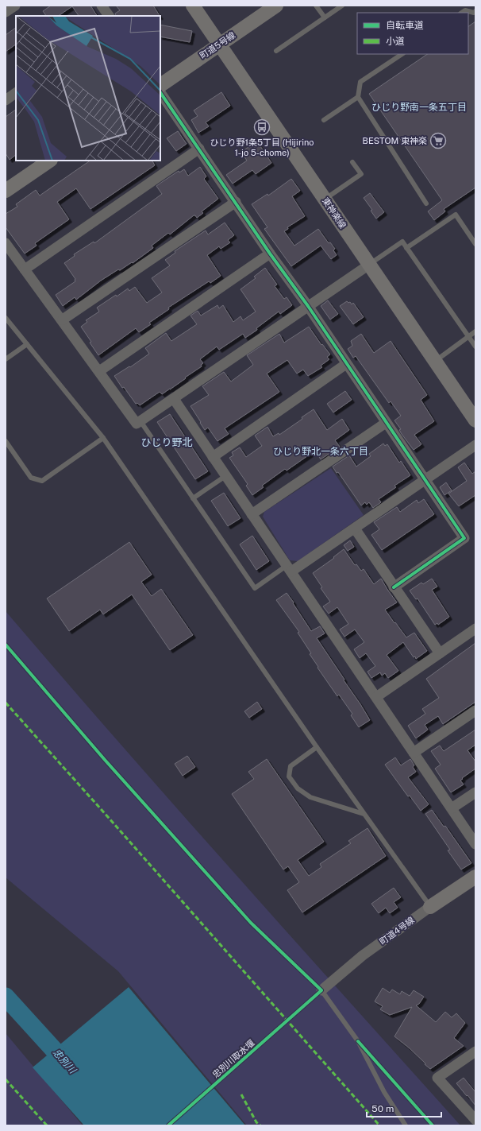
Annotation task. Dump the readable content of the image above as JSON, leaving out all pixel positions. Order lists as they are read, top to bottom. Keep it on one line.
{"streets":{"main road":["町道5号線","東神楽線","町道4号線"],"cycle path":["忠別川取水堰"]},"crossings":[["町道5号線","東神楽線"]],"districts":["ひじり野南一条五丁目","ひじり野北","ひじり野北一条六丁目"],"water":["忠別川"],"places":{"bus stop":["ひじり野1条5丁目 (Hijirino 1-jo 5-chome)"],"supermarket":["BESTOM 東神楽"]},"legend":["自転車道","小道"],"scale_bar":"50 m"}
